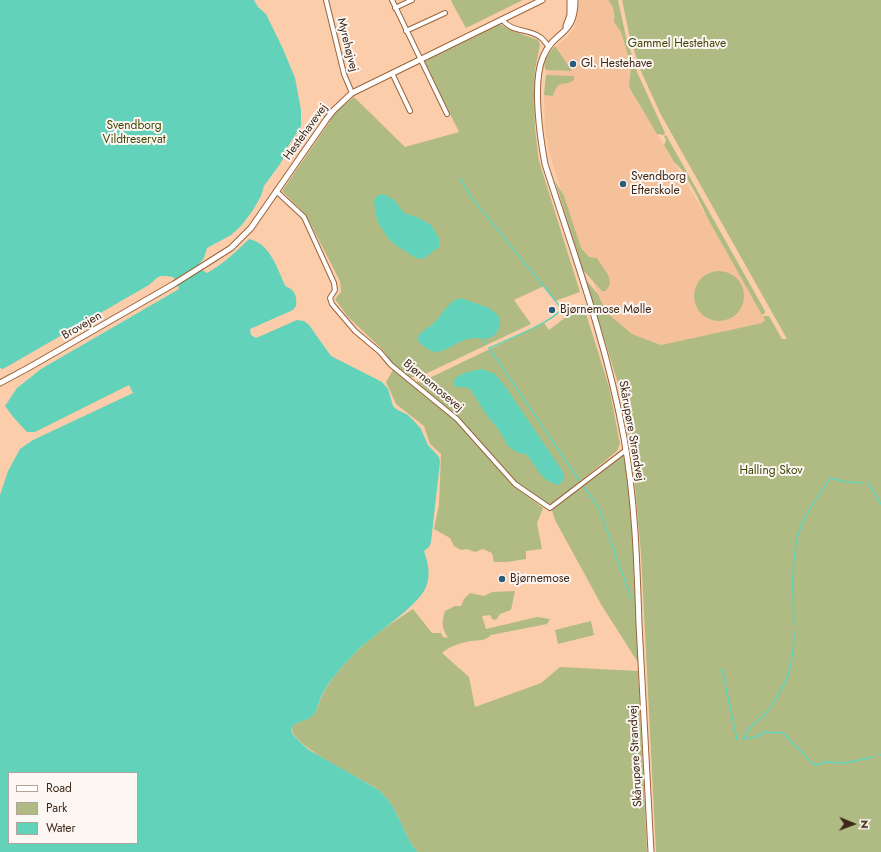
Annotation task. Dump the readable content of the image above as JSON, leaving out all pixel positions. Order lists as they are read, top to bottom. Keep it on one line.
{"streets":{"street":["Myrehøjvej","Hestehavevej","Brovejen","Bjørnemosevej","Skårupøre Strandvej"]},"crossings":[["Myrehøjvej","Hestehavevej"],["Hestehavevej","Brovejen"],["Hestehavevej","Bjørnemosevej"],["Bjørnemosevej","Skårupøre Strandvej"]],"parks":["Gammel Hestehave","Svendborg Vildtreservat","Halling Skov"],"places":["Gl. Hestehave","Svendborg Efterskole","Bjørnemose Mølle","Bjørnemose"],"legend":["Road","Park","Water"],"north":"right"}
